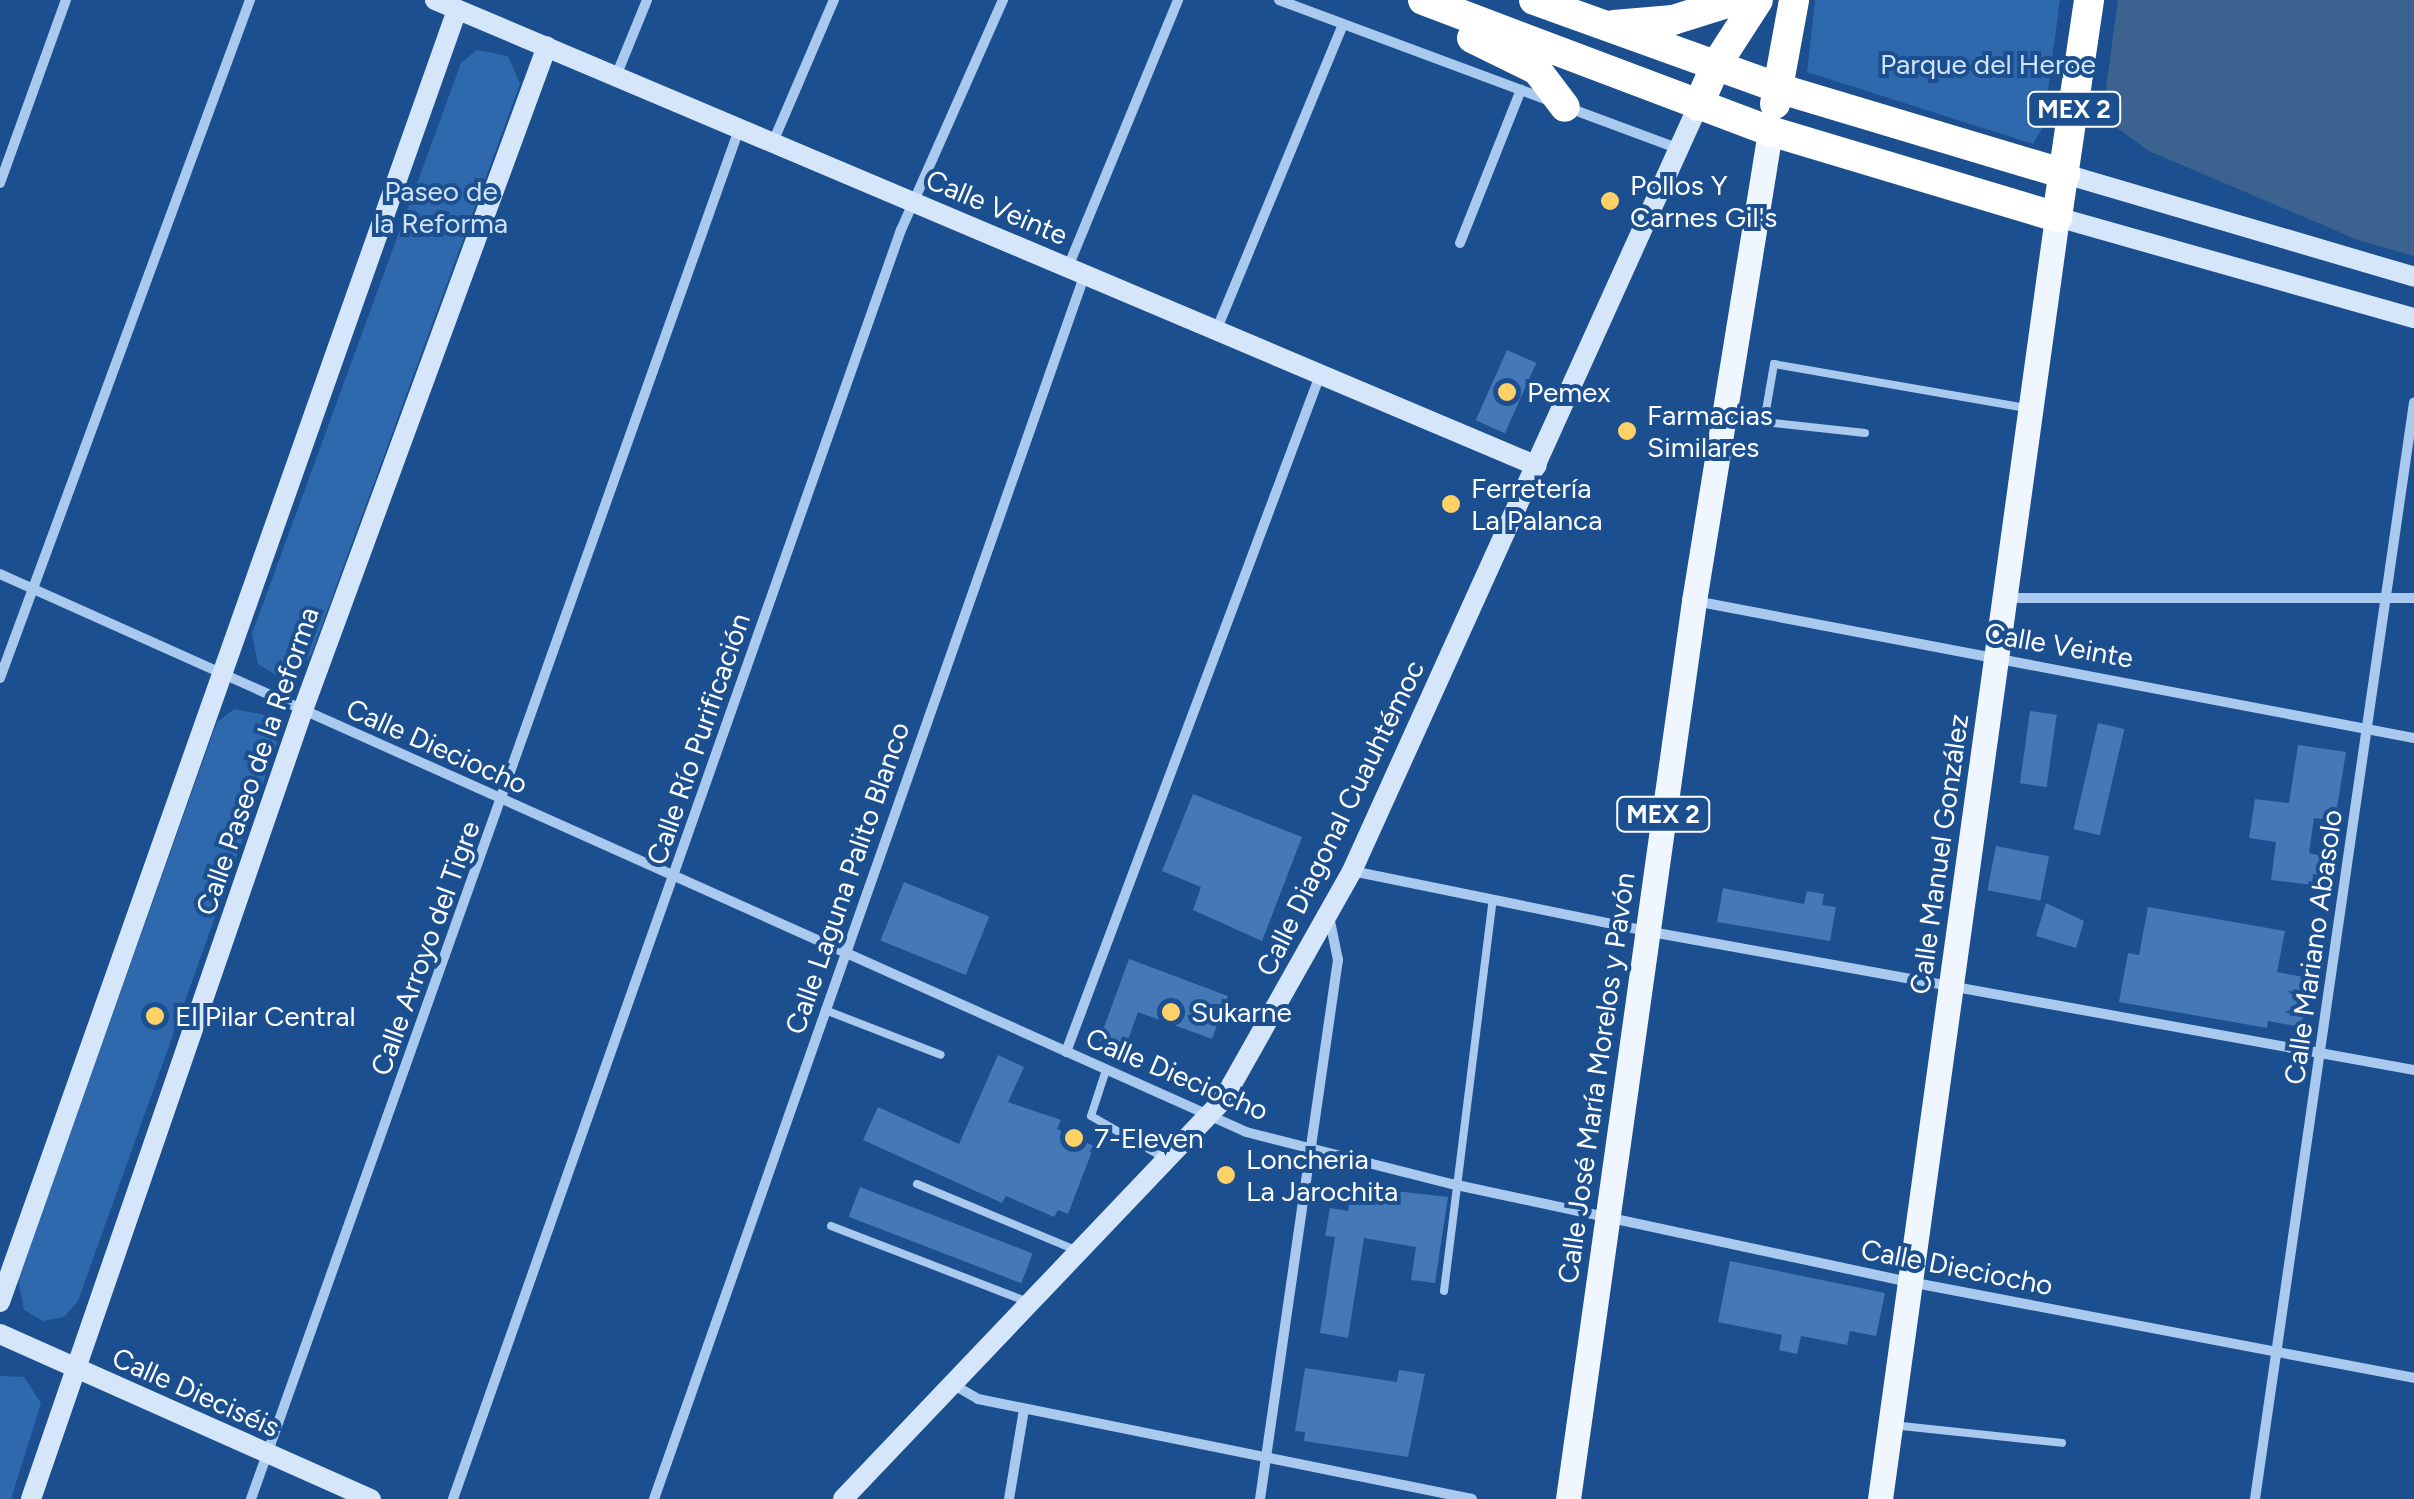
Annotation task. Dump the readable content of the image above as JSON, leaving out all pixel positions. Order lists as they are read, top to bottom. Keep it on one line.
{"streets":{"highway":["MEX 2"],"main road":["Calle Manuel González","Calle José María Morelos y Pavón"],"street":["Calle Veinte","Calle Río Purificación","Calle Dieciocho","Calle Paseo de la Reforma","Calle Diagonal Cuauhtémoc","Calle Laguna Palito Blanco","Calle Mariano Abasolo","Calle Arroyo del Tigre","Calle Dieciséis"]},"crossings":[["MEX 2","Calle Manuel González"],["MEX 2","Calle José María Morelos y Pavón"],["Calle Veinte","Calle Río Purificación"],["Calle Veinte","Calle Paseo de la Reforma"],["Calle Veinte","Calle Diagonal Cuauhtémoc"],["Calle Veinte","Calle Manuel González"],["Calle Veinte","Calle Laguna Palito Blanco"],["Calle Veinte","Calle Mariano Abasolo"],["Calle Veinte","Calle Arroyo del Tigre"],["Calle Veinte","Calle José María Morelos y Pavón"],["Calle Río Purificación","Calle Dieciocho"],["Calle Dieciocho","Calle Paseo de la Reforma"],["Calle Dieciocho","Calle Diagonal Cuauhtémoc"],["Calle Dieciocho","Calle Manuel González"],["Calle Dieciocho","Calle Laguna Palito Blanco"],["Calle Dieciocho","Calle Mariano Abasolo"],["Calle Dieciocho","Calle Arroyo del Tigre"],["Calle Dieciocho","Calle José María Morelos y Pavón"],["Calle Paseo de la Reforma","Calle Dieciséis"],["Calle Arroyo del Tigre","Calle Dieciséis"]],"parks":["Parque del Heroe","Paseo de la Reforma"],"places":["Pollos Y Carnes Gil's","Pemex","Farmacias Similares","Ferretería La Palanca","Sukarne","El Pilar Central","7-Eleven","Loncheria La Jarochita"]}
